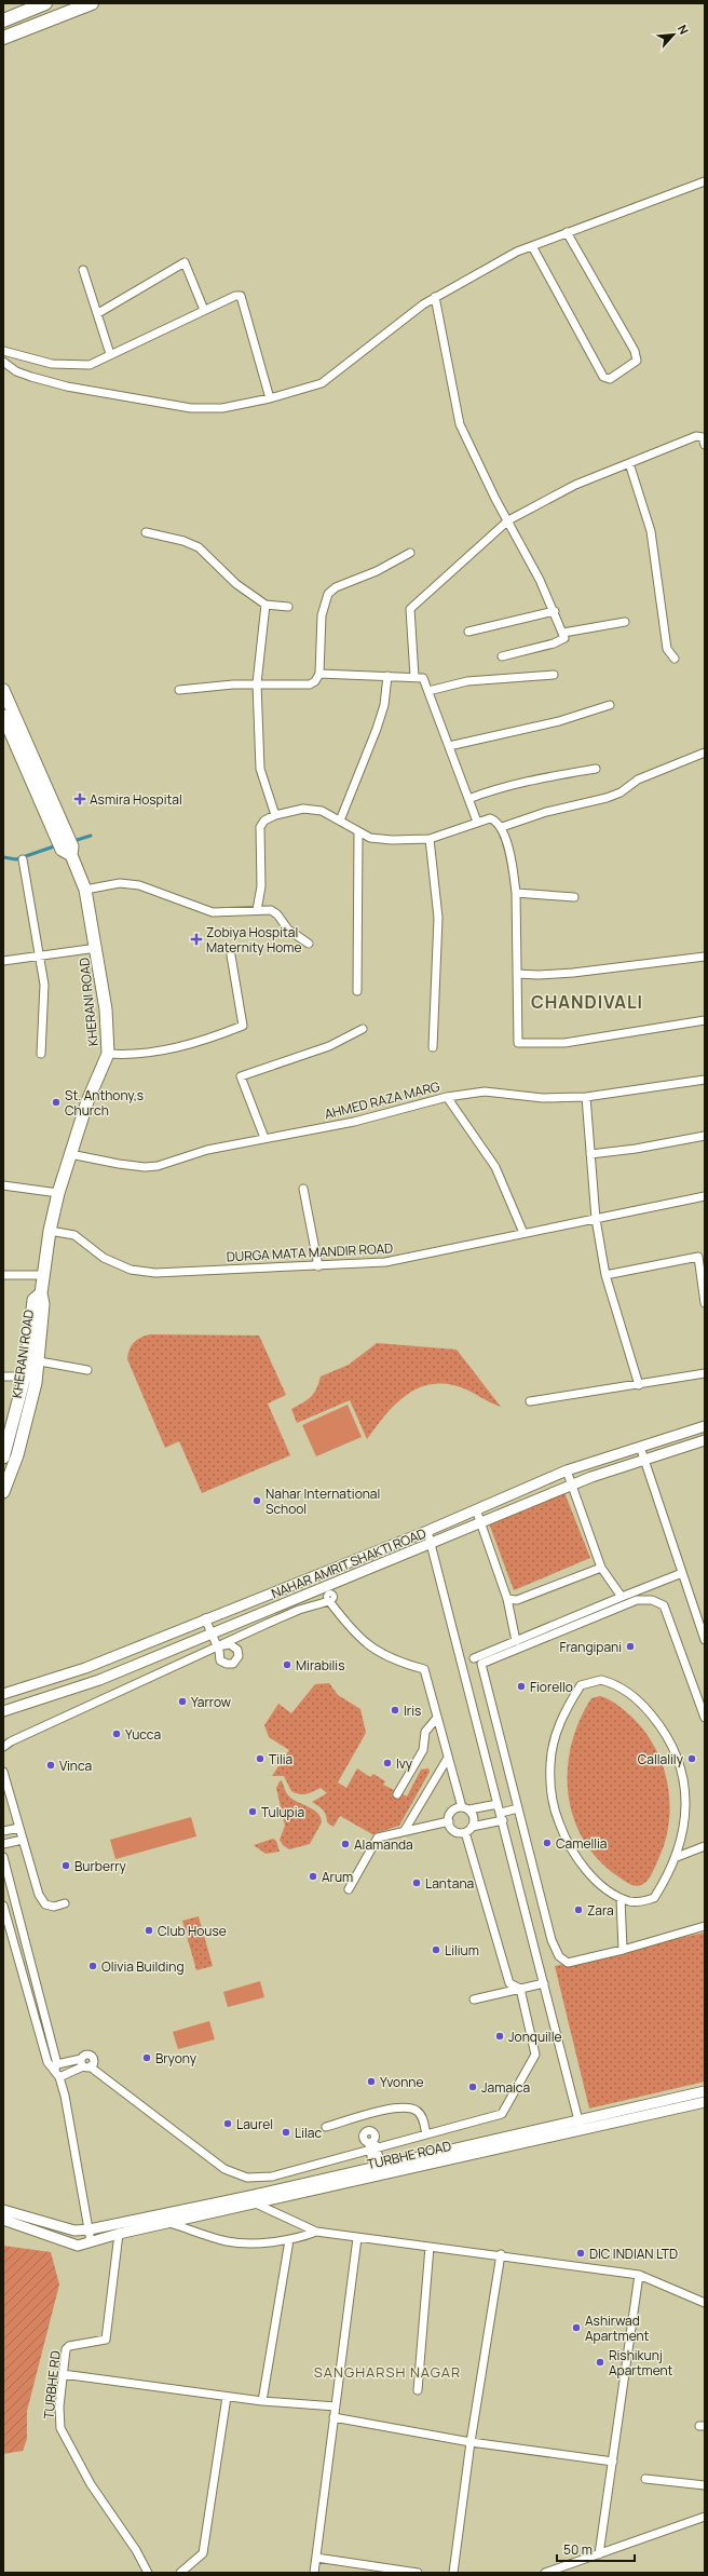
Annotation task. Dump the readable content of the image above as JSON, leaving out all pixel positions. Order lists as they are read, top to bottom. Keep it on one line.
{"streets":{"main road":["KHERANI ROAD"],"street":["AHMED RAZA MARG","DURGA MATA MANDIR ROAD","NAHAR AMRIT SHAKTI ROAD","TURBHE ROAD","TURBHE RD"]},"crossings":[["KHERANI ROAD","AHMED RAZA MARG"],["KHERANI ROAD","DURGA MATA MANDIR ROAD"],["TURBHE ROAD","TURBHE RD"]],"districts":["CHANDIVALI","SANGHARSH NAGAR"],"places":{"health":["Asmira Hospital","Zobiya Hospital Maternity Home"],"other":["St. Anthony,s Church","Nahar International School","Frangipani","Mirabilis","Fiorello","Yarrow","Iris","Yucca","Tilia","Callalily","Ivy","Vinca","Tulupia","Camellia","Alamanda","Burberry","Arum","Lantana","Zara","Club House","Lilium","Olivia Building","Jonquille","Bryony","Yvonne","Jamaica","Laurel","Lilac","DIC INDIAN LTD","Ashirwad Apartment","Rishikunj Apartment"]},"scale_bar":"50 m","north":"top right"}
